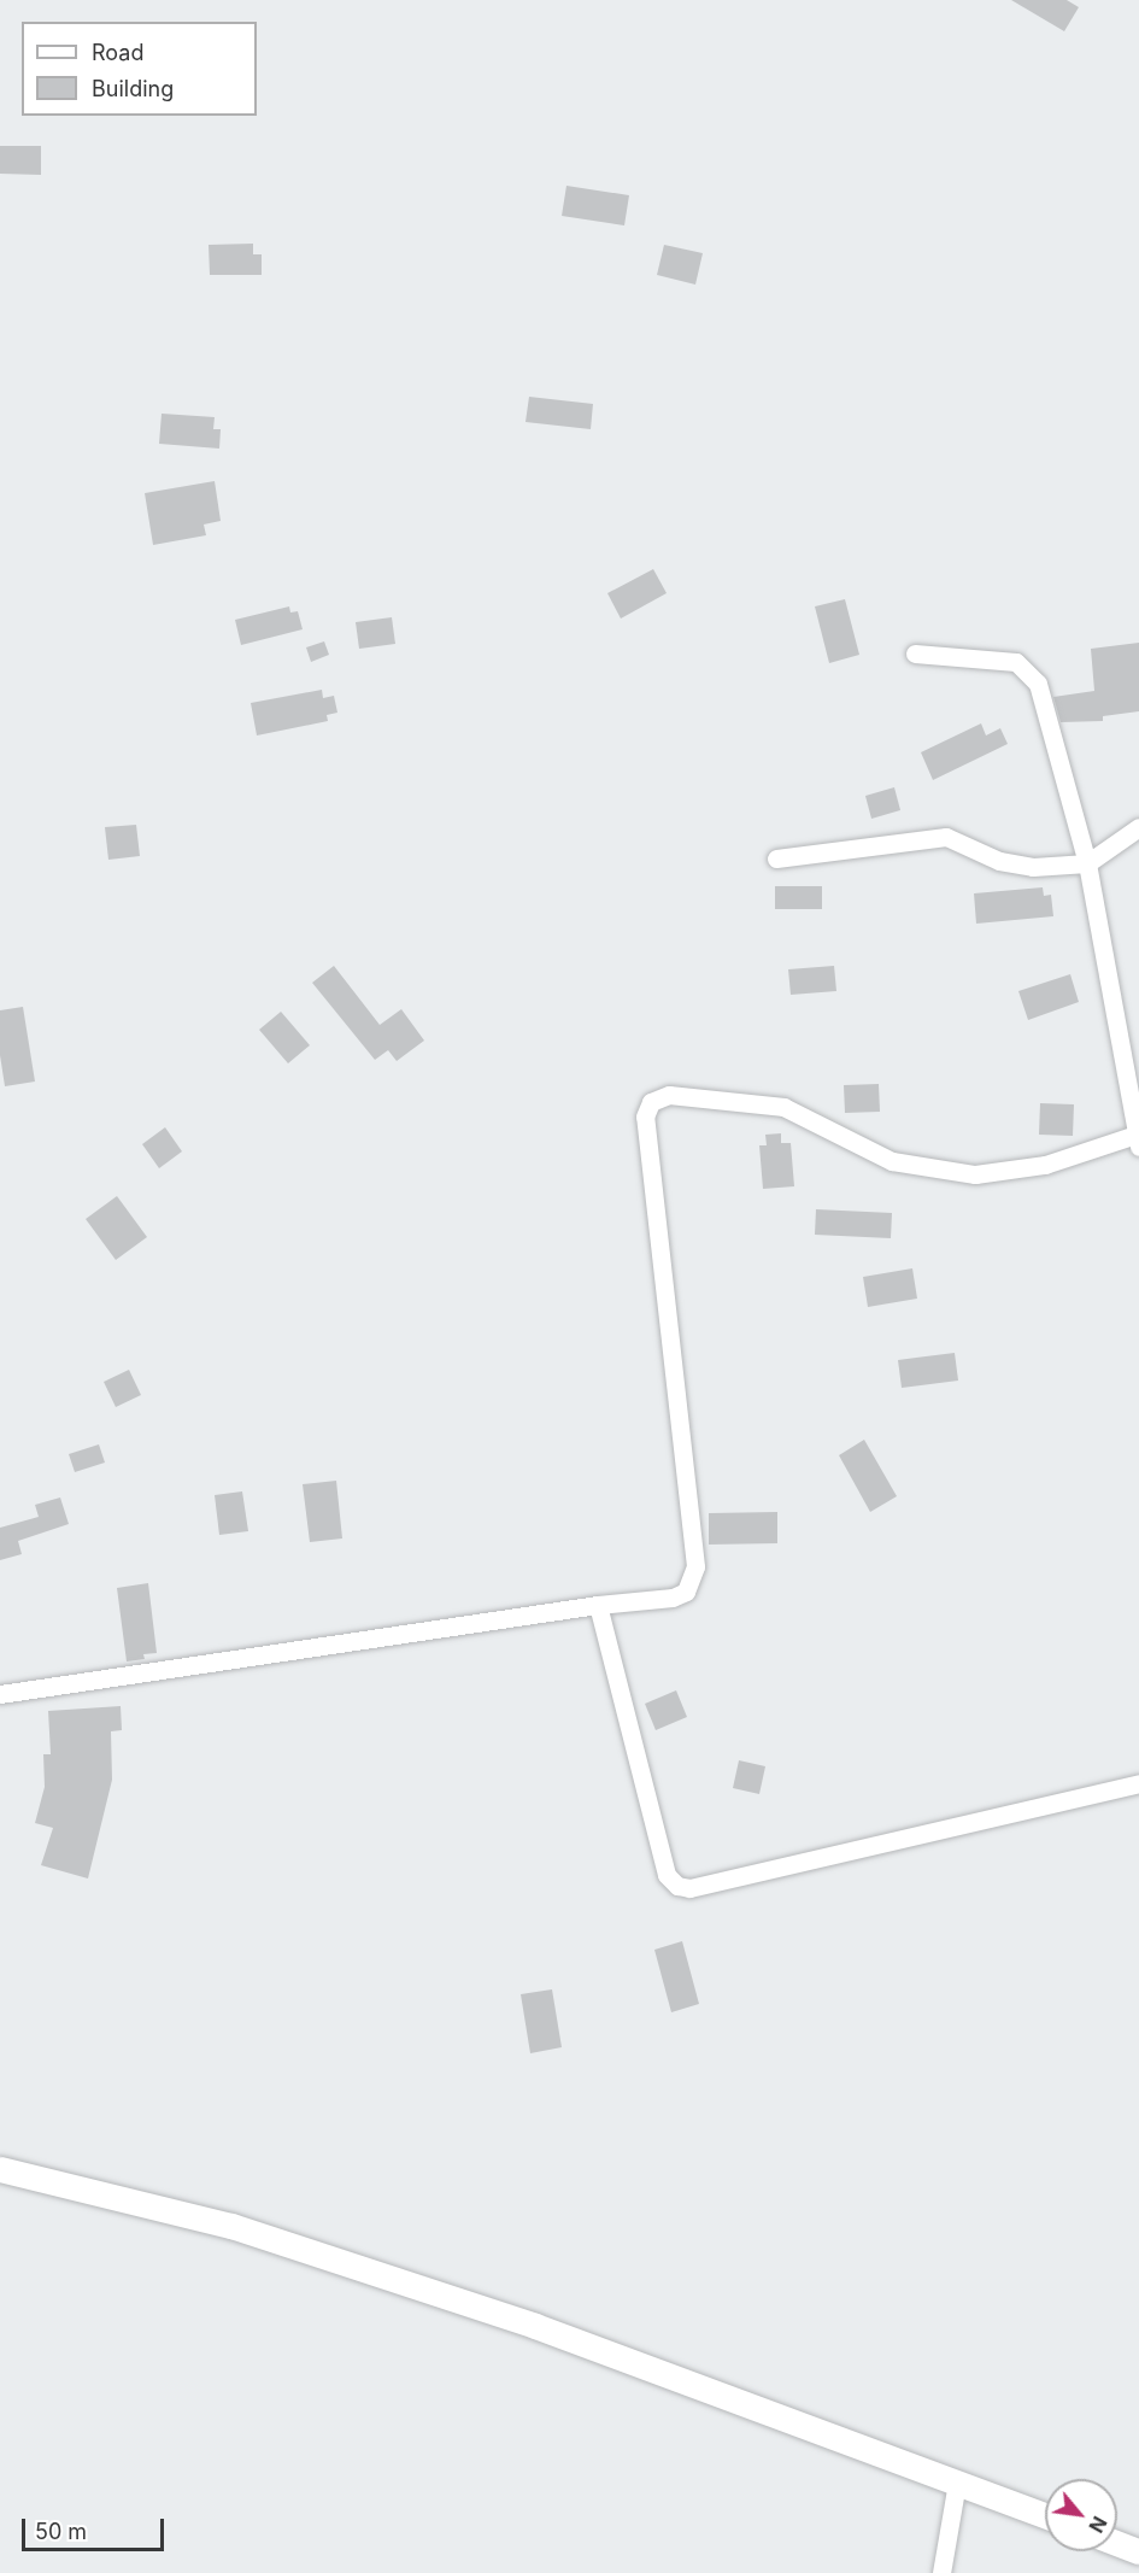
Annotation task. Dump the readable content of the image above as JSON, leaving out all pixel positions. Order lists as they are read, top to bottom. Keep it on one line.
{"legend":["Road","Building"],"scale_bar":"50 m","north":"bottom right"}
